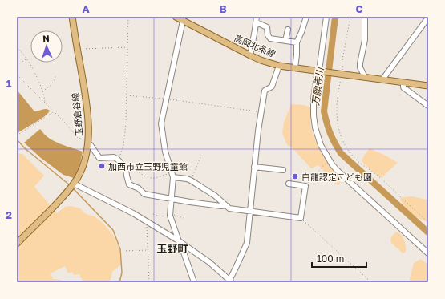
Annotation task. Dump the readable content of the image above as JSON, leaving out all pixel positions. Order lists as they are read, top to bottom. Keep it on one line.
{"streets":{"main road":["高岡北条線","玉野倉谷線"]},"districts":["玉野町"],"water":["万願寺川"],"places":["加西市立玉野児童館","白龍認定こども園"],"scale_bar":"100 m","north":"top","grid":{"columns":["A","B","C"],"rows":["1","2"]}}
